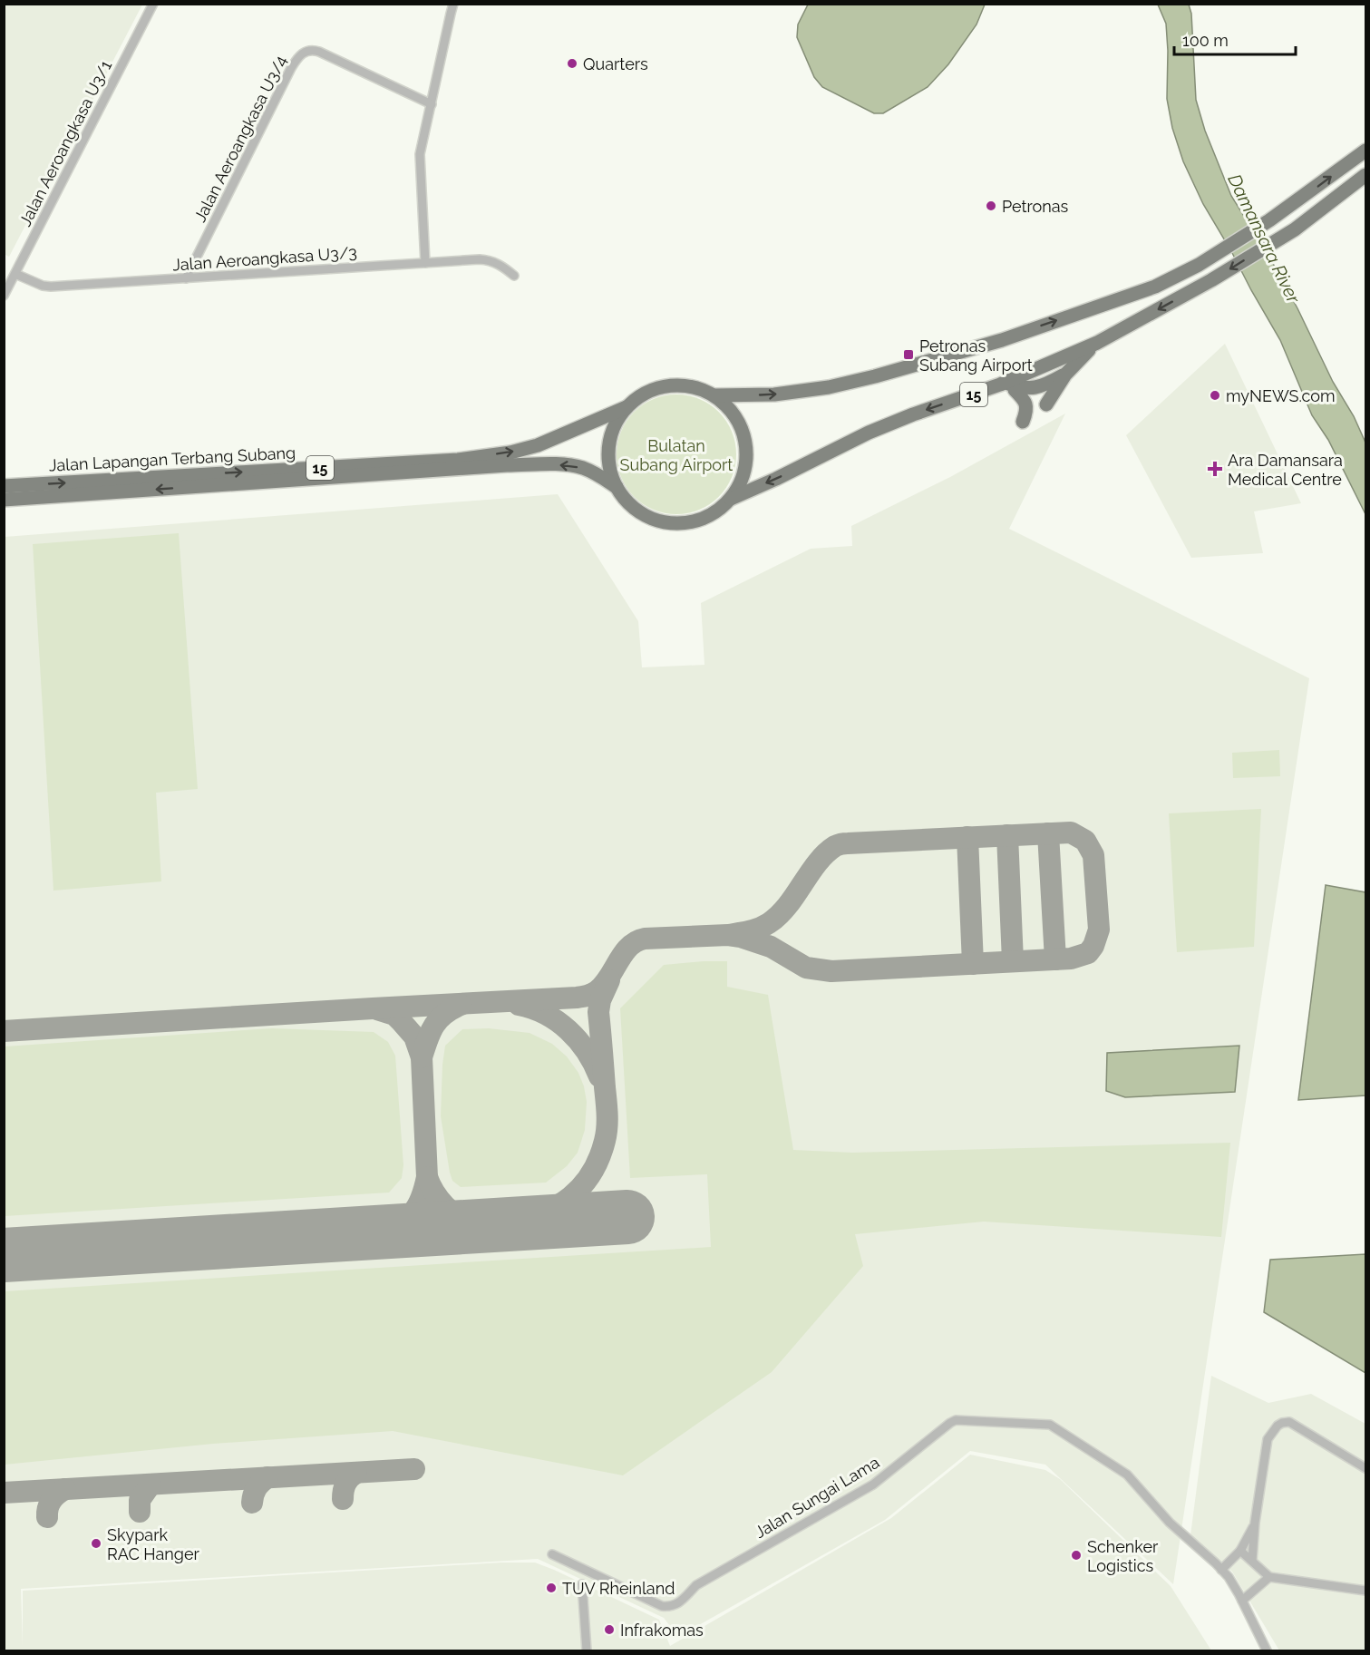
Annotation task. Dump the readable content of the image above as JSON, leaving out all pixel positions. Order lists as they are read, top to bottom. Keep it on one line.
{"streets":{"main road":["15","Jalan Lapangan Terbang Subang"],"street":["Jalan Aeroangkasa U3/4","Jalan Aeroangkasa U3/1","Jalan Aeroangkasa U3/3","Jalan Sungai Lama"]},"crossings":[["Jalan Aeroangkasa U3/4","Jalan Aeroangkasa U3/3"],["Jalan Aeroangkasa U3/1","Jalan Aeroangkasa U3/3"],["15","Jalan Lapangan Terbang Subang"]],"water":["Damansara River"],"parks":["Bulatan Subang Airport"],"places":{"other":["Quarters","Petronas","myNEWS.com","Skypark RAC Hanger","Schenker Logistics","TUV Rheinland","Infrakomas"],"transit":["Petronas Subang Airport"],"health":["Ara Damansara Medical Centre"]},"scale_bar":"100 m"}
